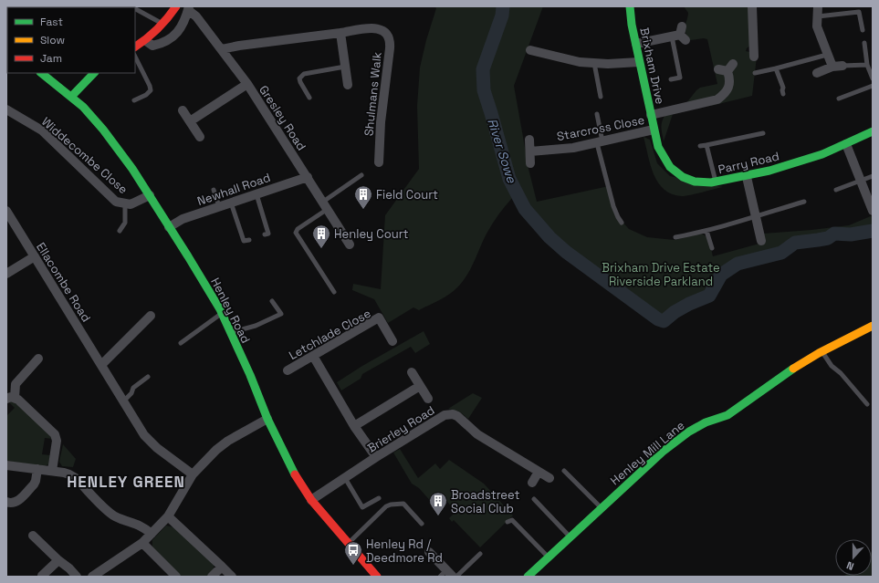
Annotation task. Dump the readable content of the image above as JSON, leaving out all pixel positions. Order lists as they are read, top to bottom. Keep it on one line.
{"streets":{"street":["Brixham Drive","Shulmans Walk","Gresley Road","Starcross Close","Widdecombe Close","Parry Road","Newhall Road","Ellacombe Road","Henley Road","Letchlade Close","Brierley Road","Henley Mill Lane"]},"crossings":[["Brixham Drive","Starcross Close"],["Brixham Drive","Parry Road"],["Gresley Road","Newhall Road"],["Starcross Close","Parry Road"],["Widdecombe Close","Henley Road"],["Newhall Road","Henley Road"],["Henley Road","Brierley Road"]],"districts":["HENLEY GREEN"],"water":["River Sowe"],"parks":["Brixham Drive Estate Riverside Parkland"],"places":{"building":["Field Court","Henley Court","Broadstreet Social Club"],"bus stop":["Henley Rd / Deedmore Rd"]},"legend":["Fast","Slow","Jam"],"north":"bottom"}
